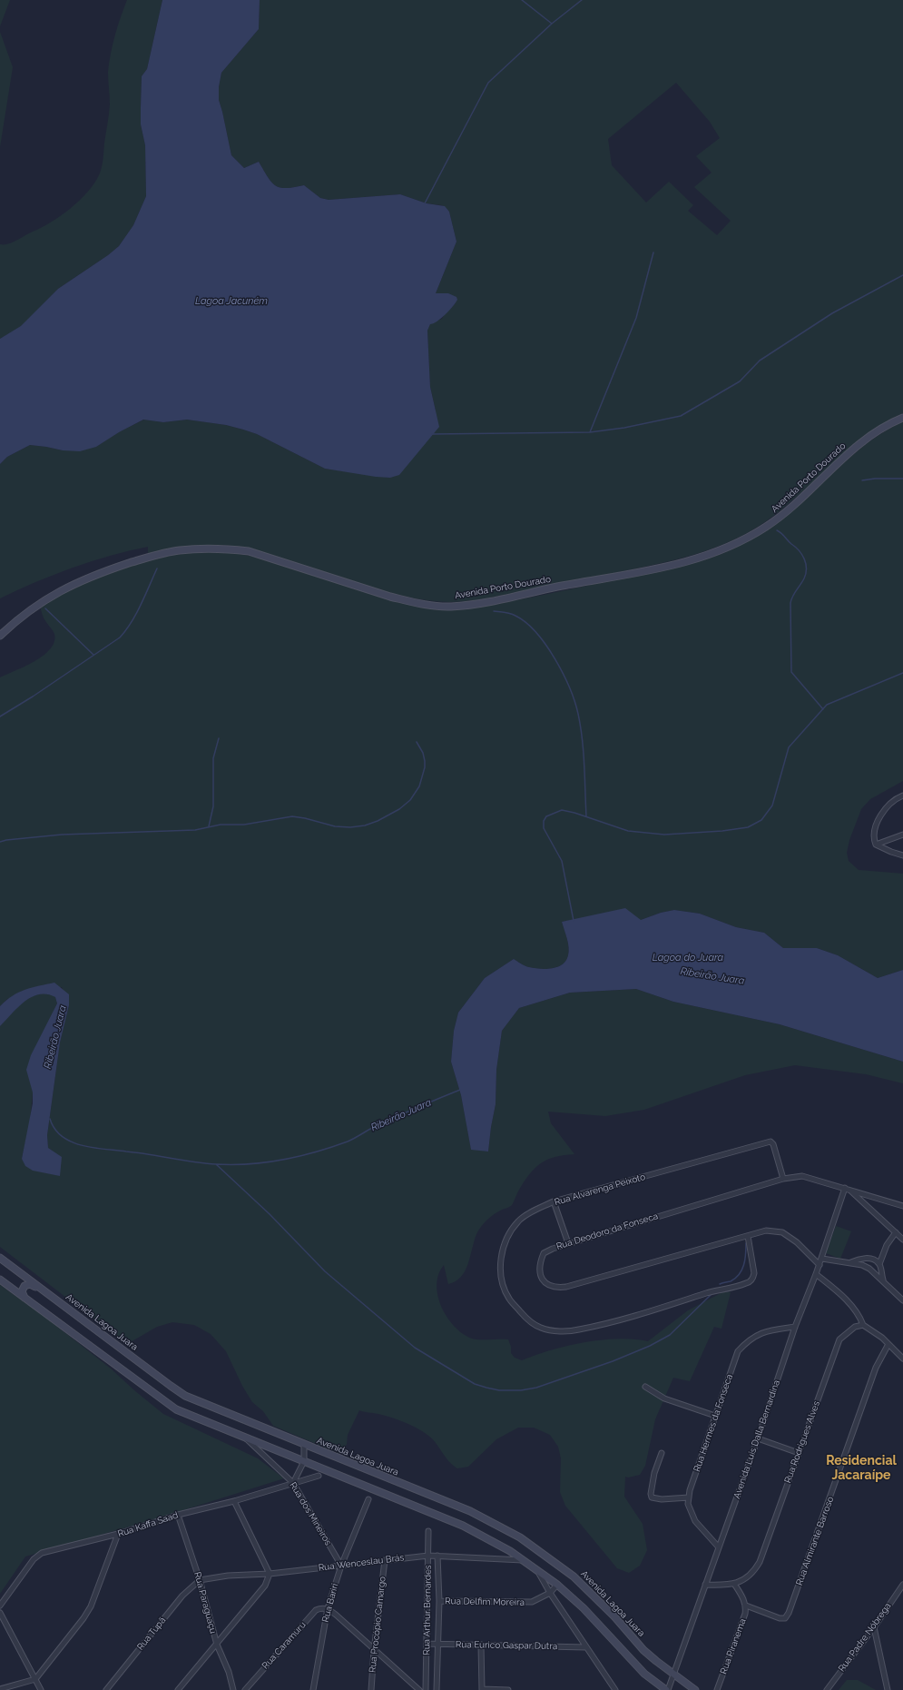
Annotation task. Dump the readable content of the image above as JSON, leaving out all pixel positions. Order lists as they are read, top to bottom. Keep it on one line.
{"streets":{"main road":["Avenida Porto Dourado","Avenida Lagoa Juara"],"street":["Rua Alvarenga Peixoto","Rua Deodoro da Fonseca","Rua Hermes da Fonseca","Avenida Luis Dalla Bernardina","Rua Rodrigues Alves","Rua dos Mineiros","Rua Kaffa Saad","Rua Almirante Barroso","Rua Wenceslau Brás","Rua Delfim Moreira","Rua Paraguaçu","Rua Bariri","Rua Arthur Bernardes","Rua Procópio Camargo","Rua Tupã","Rua Padre Nóbrega","Rua Caramuru","Rua Eurico Gaspar Dutra","Rua Piranema"]},"crossings":[["Rua Alvarenga Peixoto","Rua Deodoro da Fonseca"],["Rua Deodoro da Fonseca","Avenida Luis Dalla Bernardina"],["Avenida Lagoa Juara","Avenida Luis Dalla Bernardina"],["Rua Hermes da Fonseca","Avenida Luis Dalla Bernardina"],["Avenida Luis Dalla Bernardina","Rua Rodrigues Alves"],["Rua Rodrigues Alves","Rua Piranema"],["Rua dos Mineiros","Rua Kaffa Saad"],["Rua dos Mineiros","Rua Wenceslau Brás"],["Rua dos Mineiros","Rua Bariri"],["Rua Kaffa Saad","Rua Paraguaçu"],["Rua Almirante Barroso","Rua Piranema"],["Rua Wenceslau Brás","Rua Paraguaçu"],["Rua Wenceslau Brás","Rua Bariri"],["Rua Wenceslau Brás","Rua Arthur Bernardes"],["Rua Wenceslau Brás","Rua Procópio Camargo"],["Rua Wenceslau Brás","Rua Tupã"],["Rua Delfim Moreira","Rua Arthur Bernardes"],["Rua Paraguaçu","Rua Tupã"],["Rua Bariri","Rua Caramuru"],["Rua Arthur Bernardes","Rua Eurico Gaspar Dutra"]],"districts":["Residencial Jacaraípe"],"water":["Lagoa Jacuném","Lagoa do Juara","Ribeirão Juara"]}
